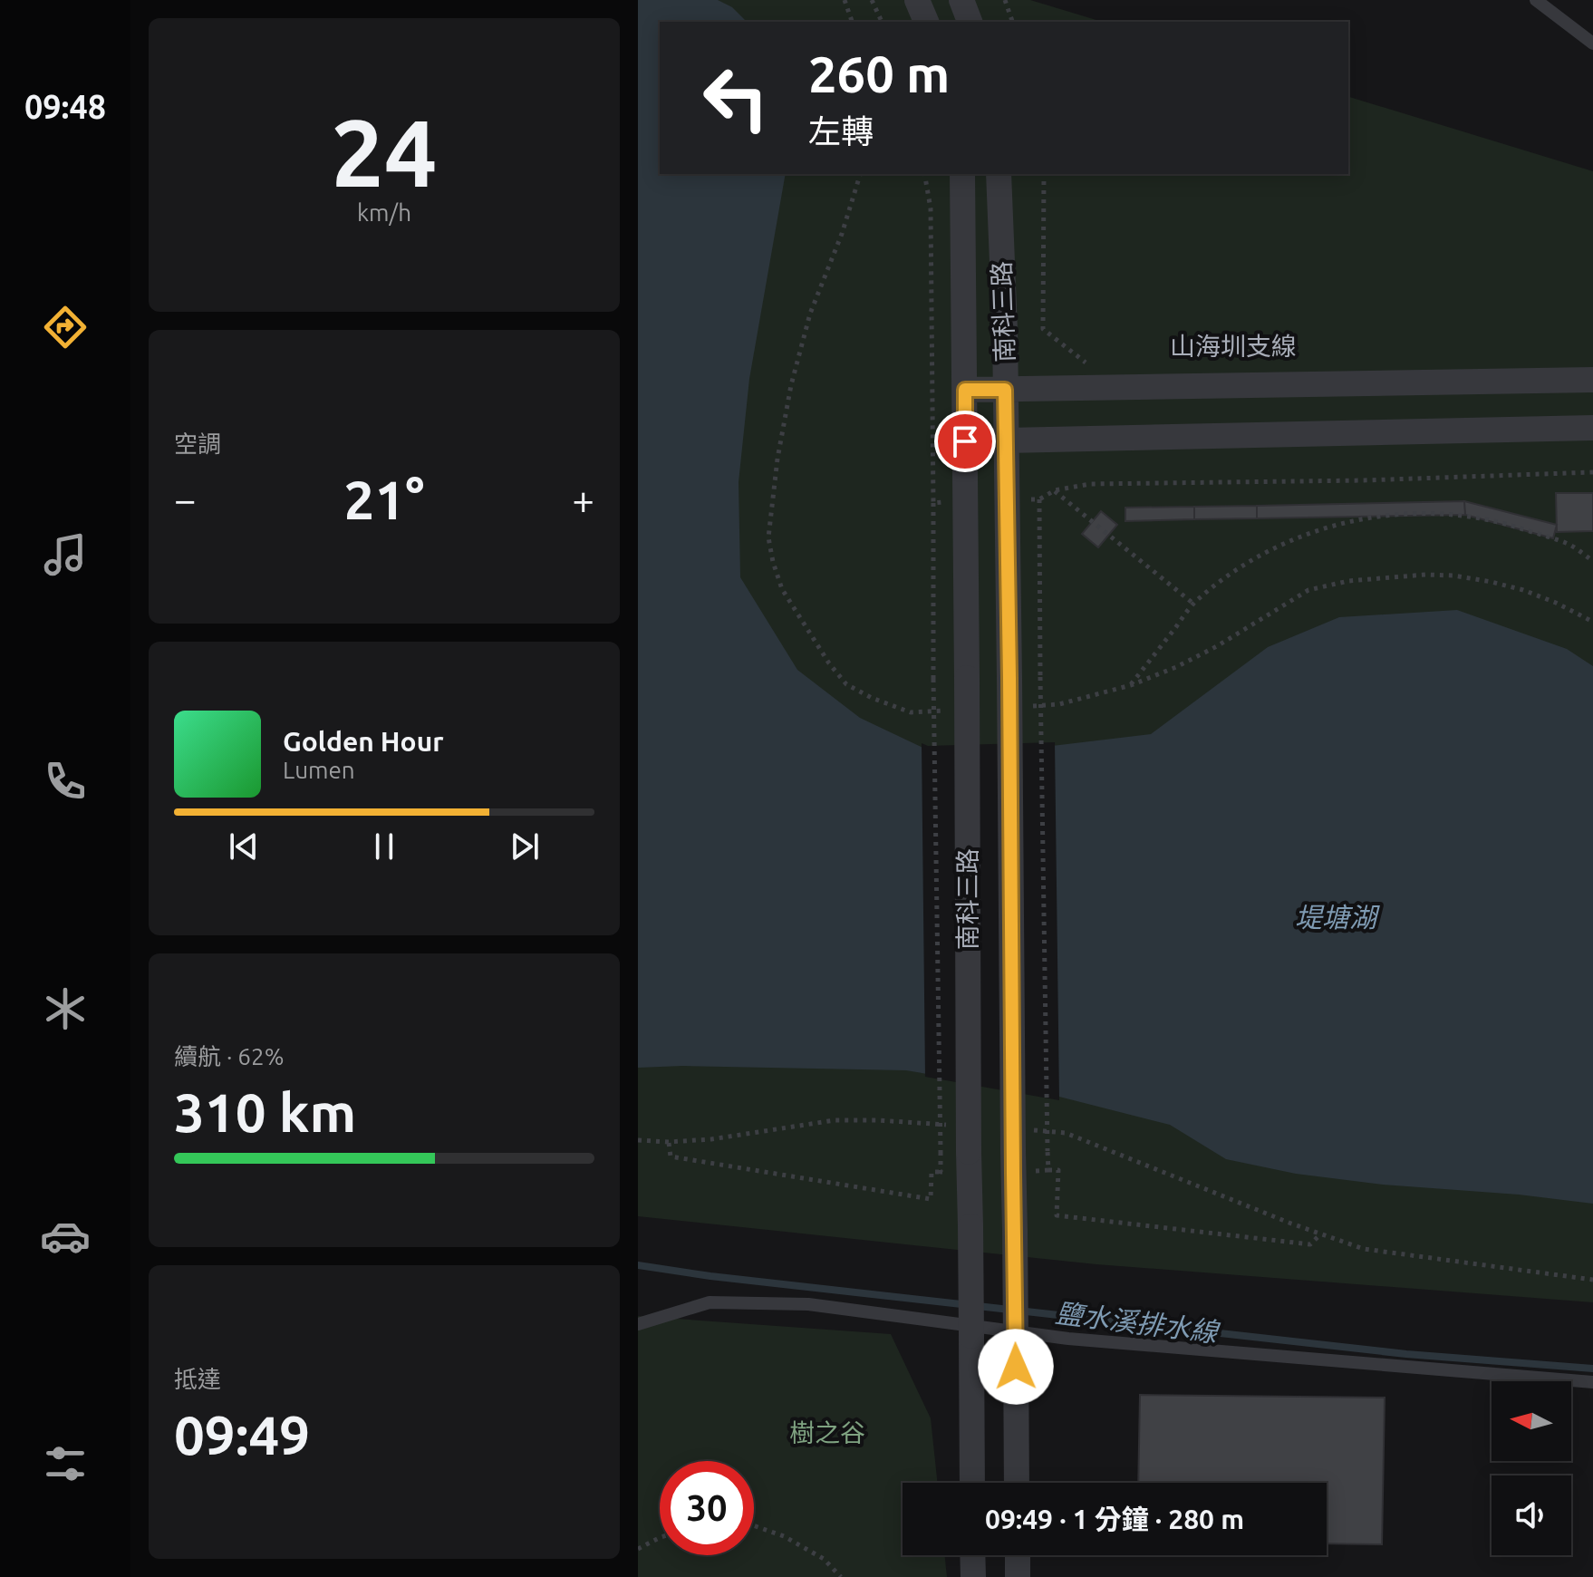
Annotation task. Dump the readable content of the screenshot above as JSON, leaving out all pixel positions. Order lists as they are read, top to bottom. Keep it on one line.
{"streets":{"street":["南科三路"]},"water":["堤塘湖","鹽水溪排水線"],"parks":["樹之谷"],"north":"left","page":{"tabs":"09:48","tile":[["24","km/h"],"空調",["續航 · 62%","310 km"],["抵達","09:49"]],"turn":["260 m","左轉"],"heat":["−","21°","+"],"song":["Golden Hour","Lumen"],"limit":"30","trip":"09:49 · 1 分鐘 · 280 m"}}
